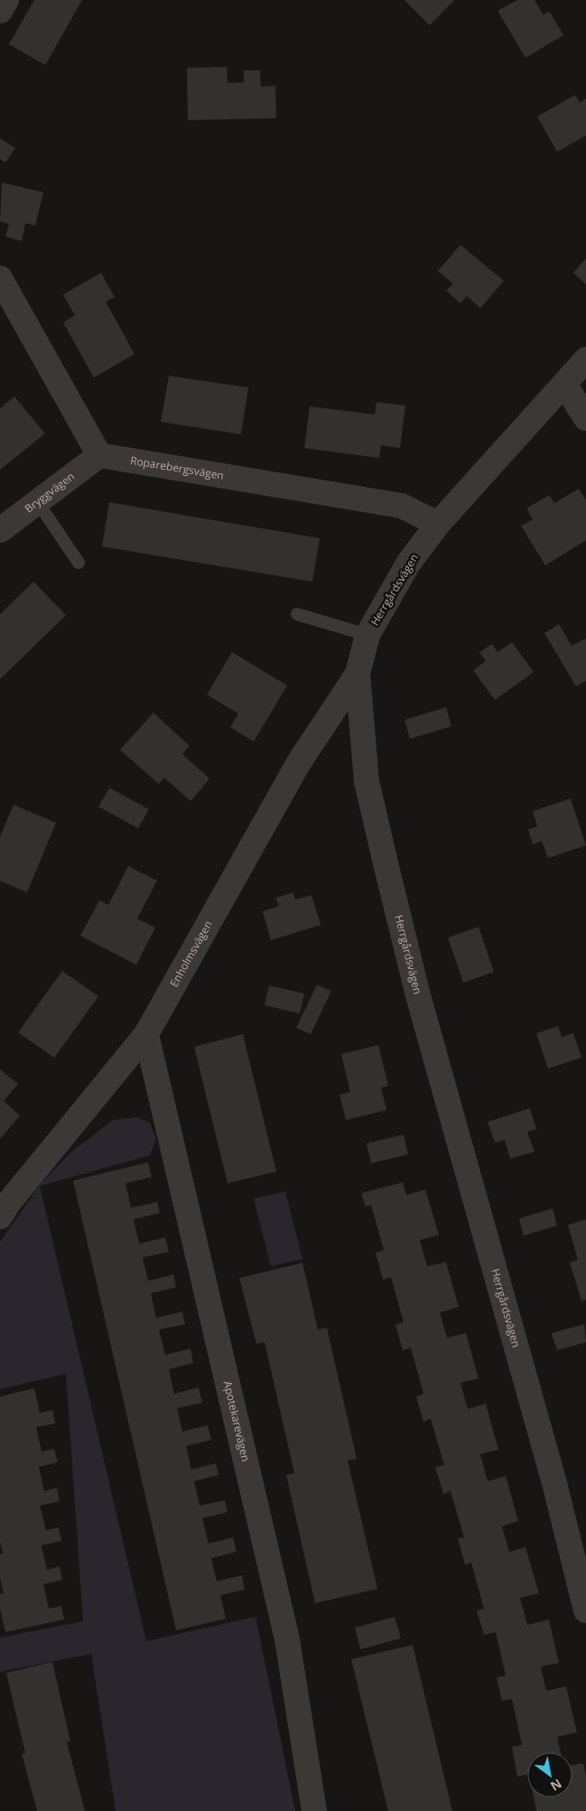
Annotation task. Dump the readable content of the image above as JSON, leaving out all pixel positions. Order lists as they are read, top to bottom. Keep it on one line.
{"streets":{"street":["Roparebergsvägen","Bryggvägen","Herrgårdsvägen","Enholmsvägen","Apotekarevägen"]},"crossings":[["Roparebergsvägen","Bryggvägen"],["Roparebergsvägen","Herrgårdsvägen"],["Herrgårdsvägen","Enholmsvägen"],["Enholmsvägen","Apotekarevägen"]],"north":"bottom right"}
